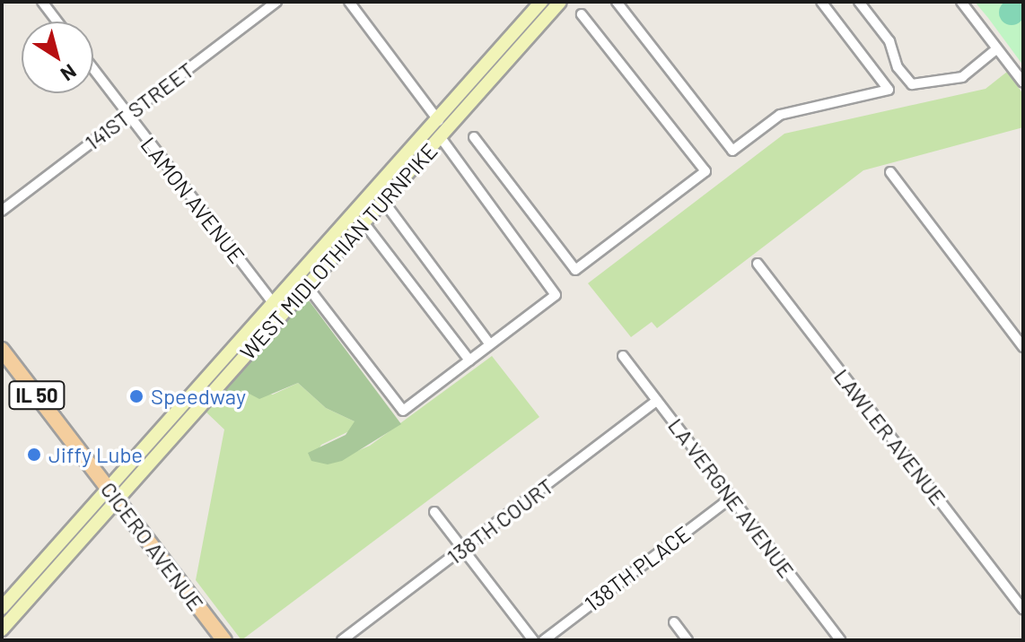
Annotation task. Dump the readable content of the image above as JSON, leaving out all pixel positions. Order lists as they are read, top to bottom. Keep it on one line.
{"streets":{"main road":["WEST MIDLOTHIAN TURNPIKE","IL 50","CICERO AVENUE"],"street":["141ST STREET","LAMON AVENUE","LAWLER AVENUE","LA VERGNE AVENUE","138TH COURT","138TH PLACE"]},"crossings":[["141ST STREET","LAMON AVENUE"],["LAMON AVENUE","WEST MIDLOTHIAN TURNPIKE"],["WEST MIDLOTHIAN TURNPIKE","CICERO AVENUE"],["LA VERGNE AVENUE","138TH COURT"],["LA VERGNE AVENUE","138TH PLACE"]],"places":["Speedway","Jiffy Lube"],"north":"bottom right"}
